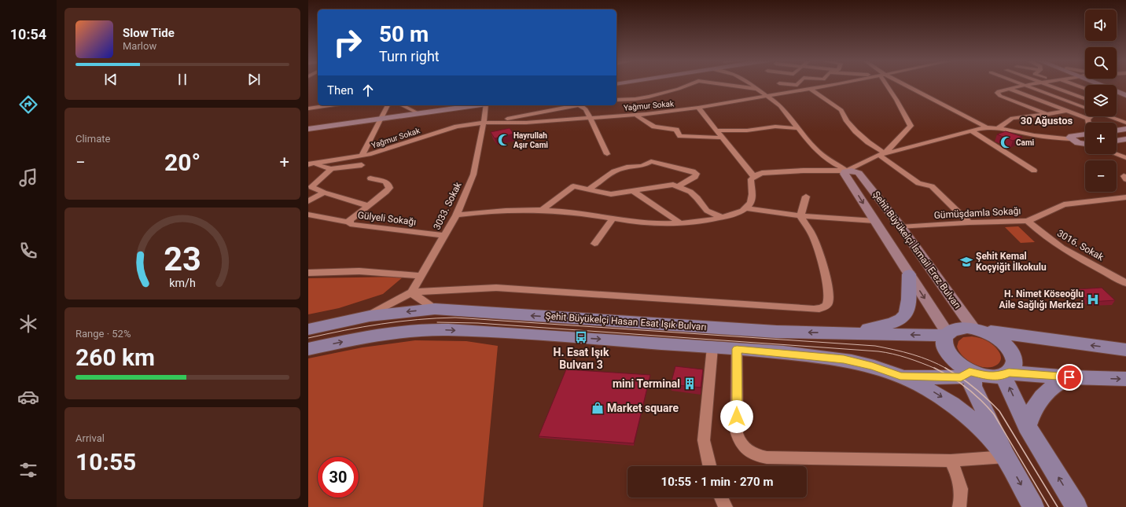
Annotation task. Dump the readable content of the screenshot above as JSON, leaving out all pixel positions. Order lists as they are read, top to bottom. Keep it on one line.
{"streets":{"main road":["Şehit Büyükelçi Hasan Esat Işık Bulvarı"],"street":["Yağmur Sokak","3033. Sokak","Gümüşdamla Sokağı","Gülyeli Sokağı","3016. Sokak","Şehit Büyükelçi İsmail Erez Bulvarı"]},"crossings":[["Yağmur Sokak","3033. Sokak"],["3033. Sokak","Gülyeli Sokağı"],["Gümüşdamla Sokağı","3016. Sokak"],["Gümüşdamla Sokağı","Şehit Büyükelçi İsmail Erez Bulvarı"],["Şehit Büyükelçi İsmail Erez Bulvarı","Şehit Büyükelçi Hasan Esat Işık Bulvarı"]],"districts":["30 Ağustos"],"places":{"mosque":["Hayrullah Aşır Cami","Cami"],"school or university":["Şehit Kemal Koçyiğit İlkokulu"],"hospital":["H. Nimet Köseoğlu Aile Sağlığı Merkezi"],"bus stop":["H. Esat Işık Bulvarı 3"],"building":["mini Terminal"],"shop":["Market square"]},"page":{"tabs":"10:54","map_buttons":["+","−"],"turn":["50 m","Turn right"],"song":["Slow Tide","Marlow"],"then":"Then","tile":["Climate",["Range · 52%","260 km"],["Arrival","10:55"]],"heat":["−","20°","+"],"limit":"30","trip":"10:55 · 1 min · 270 m","gauge":["23","km/h"]}}
